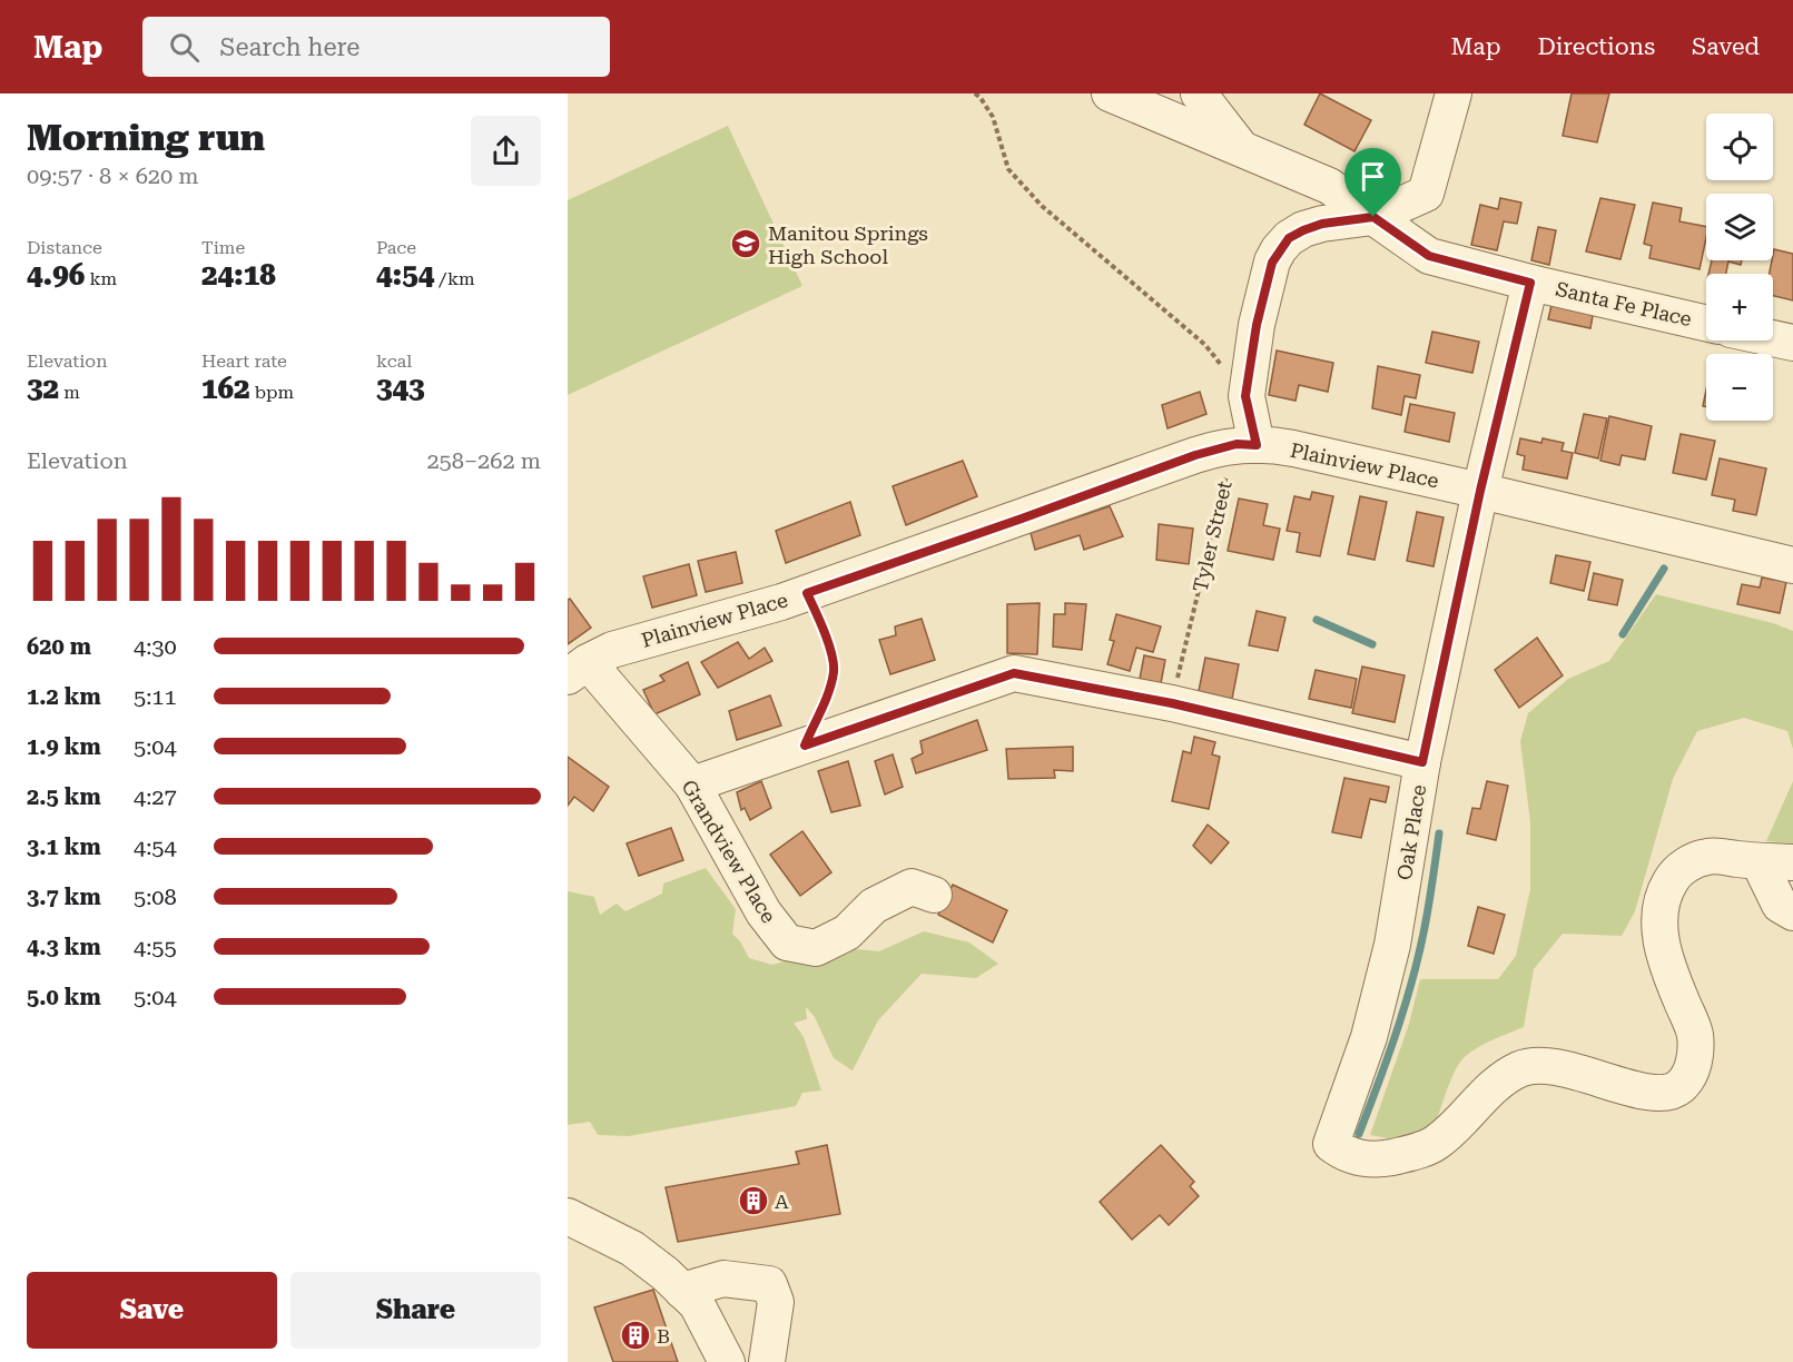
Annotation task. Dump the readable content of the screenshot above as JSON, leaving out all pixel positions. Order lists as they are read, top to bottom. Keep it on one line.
{"streets":{"street":["Santa Fe Place","Plainview Place","Oak Place","Grandview Place"],"path":["Tyler Street"]},"crossings":[["Santa Fe Place","Oak Place"],["Plainview Place","Tyler Street"],["Plainview Place","Oak Place"],["Plainview Place","Grandview Place"]],"places":{"school or university":["Manitou Springs High School"],"building":["A","B"]},"page":{"header":"Map","search":"Search here","nav":["Map","Directions","Saved"],"heading":["Morning run","09:57 · 8 × 620 m"],"map_buttons":["+","−"],"stats":[["Distance","4.96 km"],["Time","24:18"],["Pace","4:54 /km"],["Elevation","32 m"],["Heart rate","162 bpm"],["kcal","343"]],"chart":["Elevation","258–262 m"],"list":[{"name":"620 m","note":"4:30"},{"name":"1.2 km","note":"5:11"},{"name":"1.9 km","note":"5:04"},{"name":"2.5 km","note":"4:27"},{"name":"3.1 km","note":"4:54"},{"name":"3.7 km","note":"5:08"},{"name":"4.3 km","note":"4:55"},{"name":"5.0 km","note":"5:04"}],"buttons":["Save","Share"]}}
